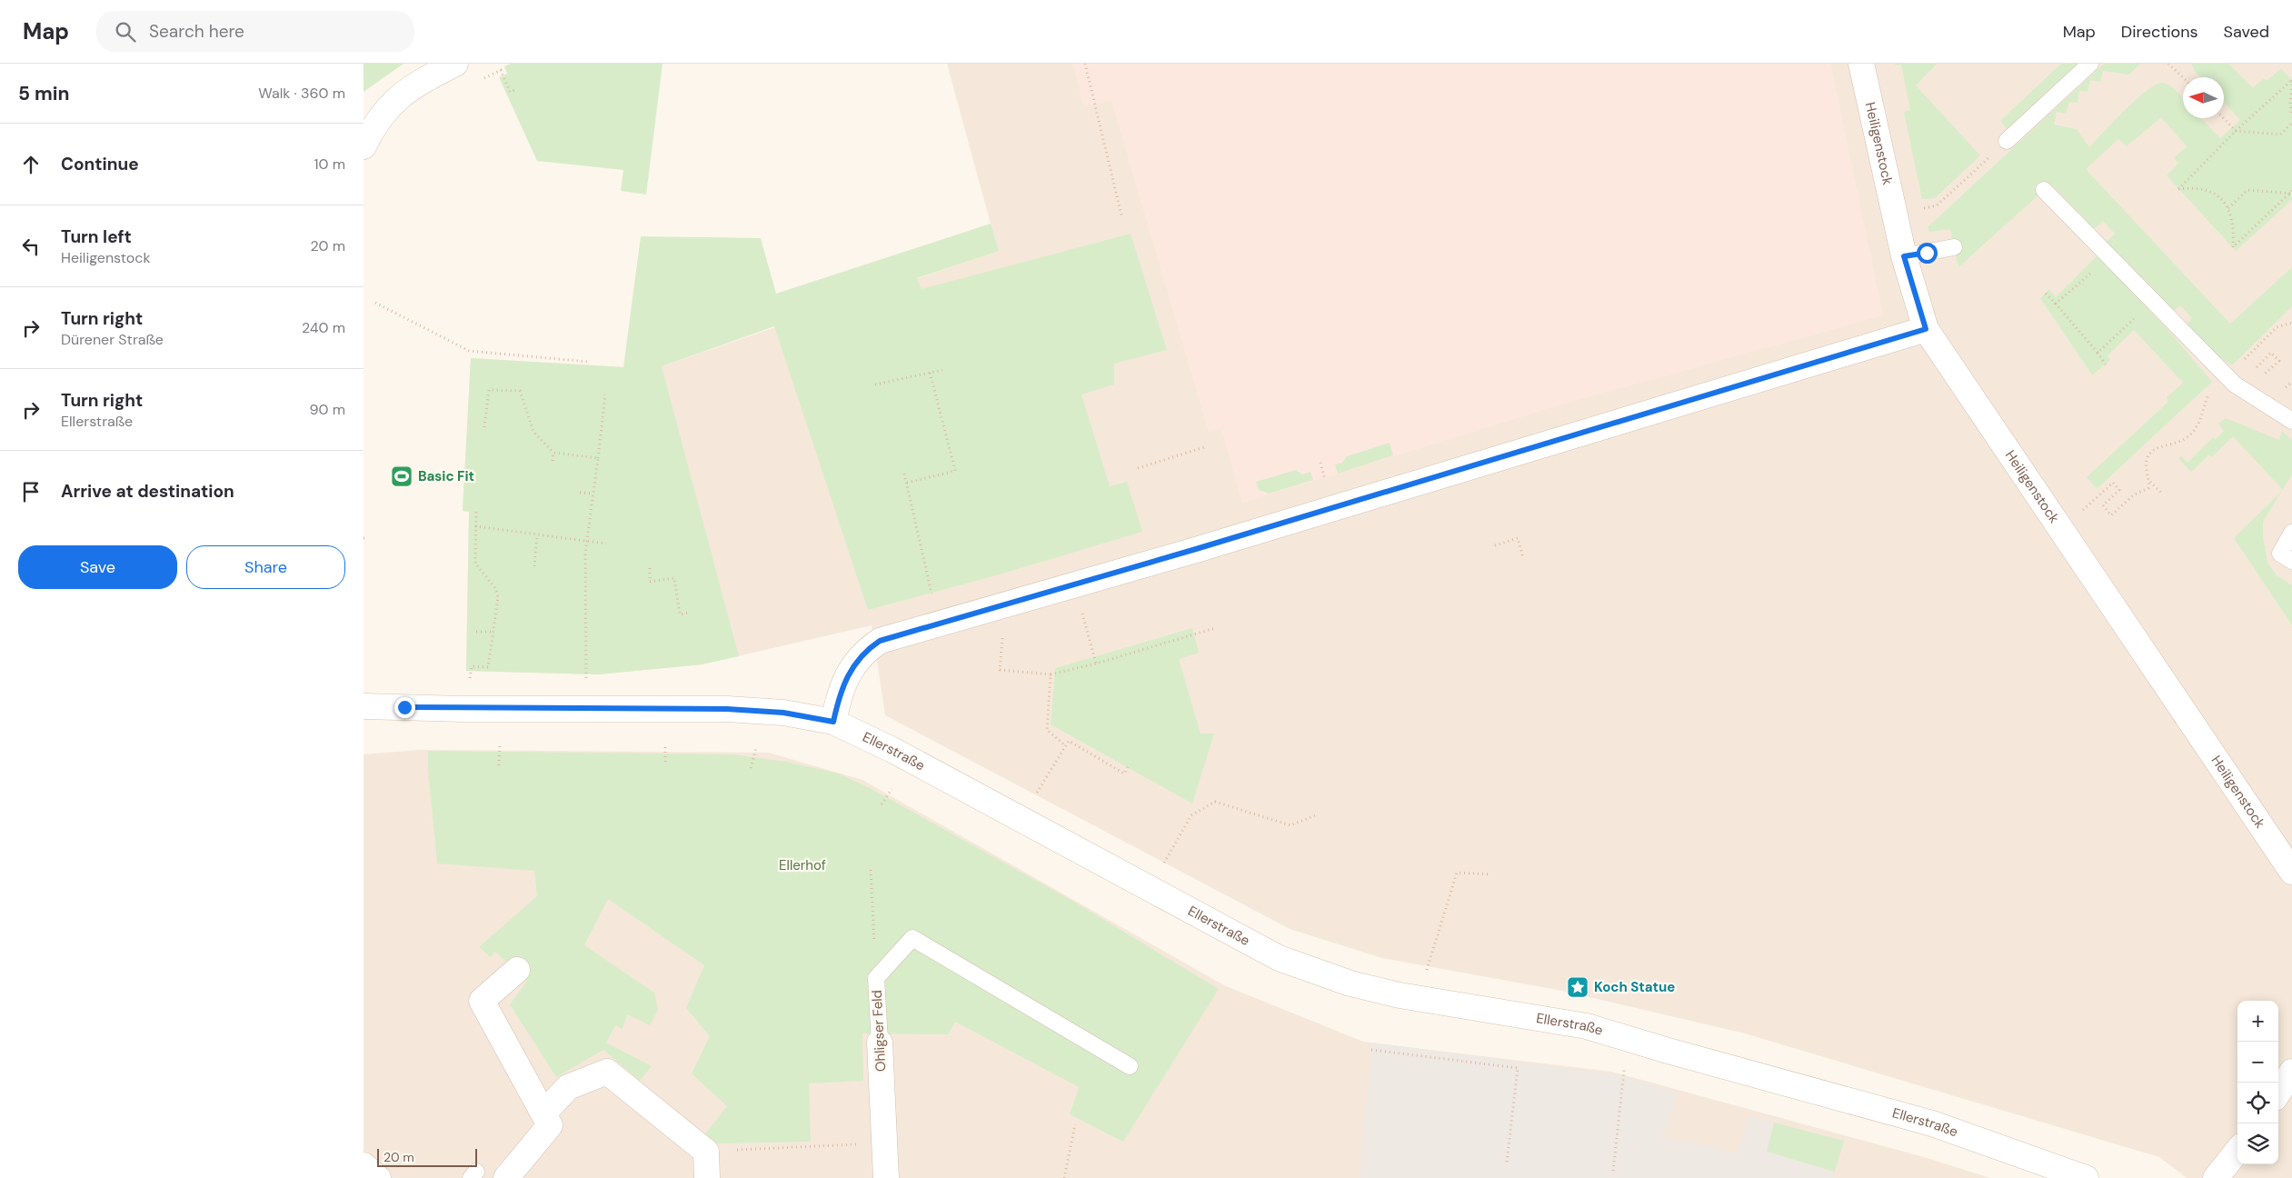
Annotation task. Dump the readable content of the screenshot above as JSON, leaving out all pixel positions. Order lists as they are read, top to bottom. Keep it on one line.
{"streets":{"street":["Heiligenstock","Ellerstraße","Ohligser Feld"]},"parks":["Ellerhof"],"places":{"sports":["Basic Fit"],"place":["Koch Statue"]},"scale_bar":"20 m","north":"left","page":{"header":"Map","search":"Search here","nav":["Map","Directions","Saved"],"heading":["5 min","Walk · 360 m"],"list":[["Continue","10 m"],["Turn left","Heiligenstock","20 m"],["Turn right","Dürener Straße","240 m"],["Turn right","Ellerstraße","90 m"],"Arrive at destination"],"buttons":["Save","Share"],"map_buttons":["+","−"],"scale":"20 m"}}
